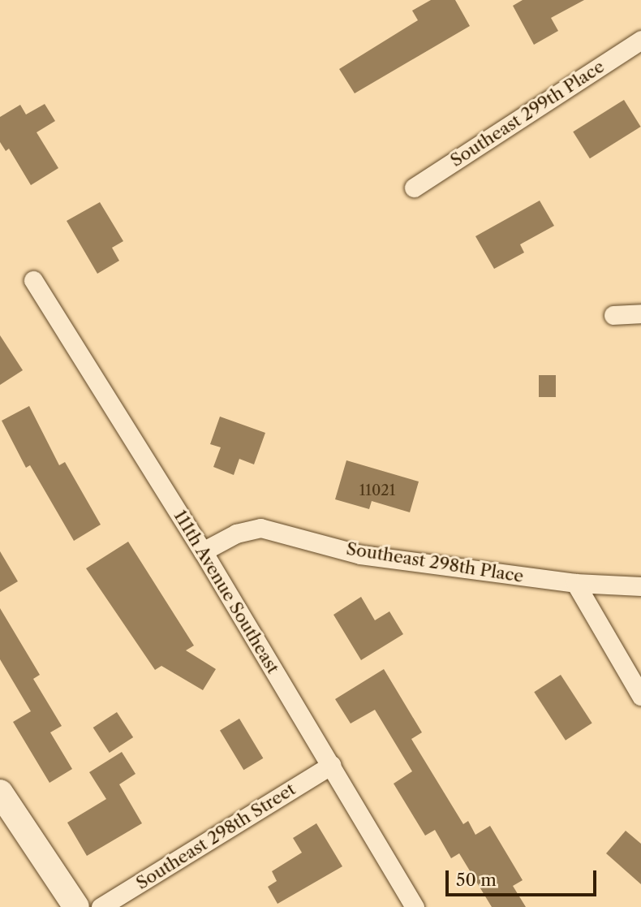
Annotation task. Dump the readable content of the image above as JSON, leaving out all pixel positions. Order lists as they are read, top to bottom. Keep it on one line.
{"streets":{"street":["Southeast 299th Place","Southeast 298th Place","111th Avenue Southeast","Southeast 298th Street"]},"crossings":[["Southeast 298th Place","111th Avenue Southeast"],["111th Avenue Southeast","Southeast 298th Street"]],"house_numbers":["11021"],"scale_bar":"50 m"}
